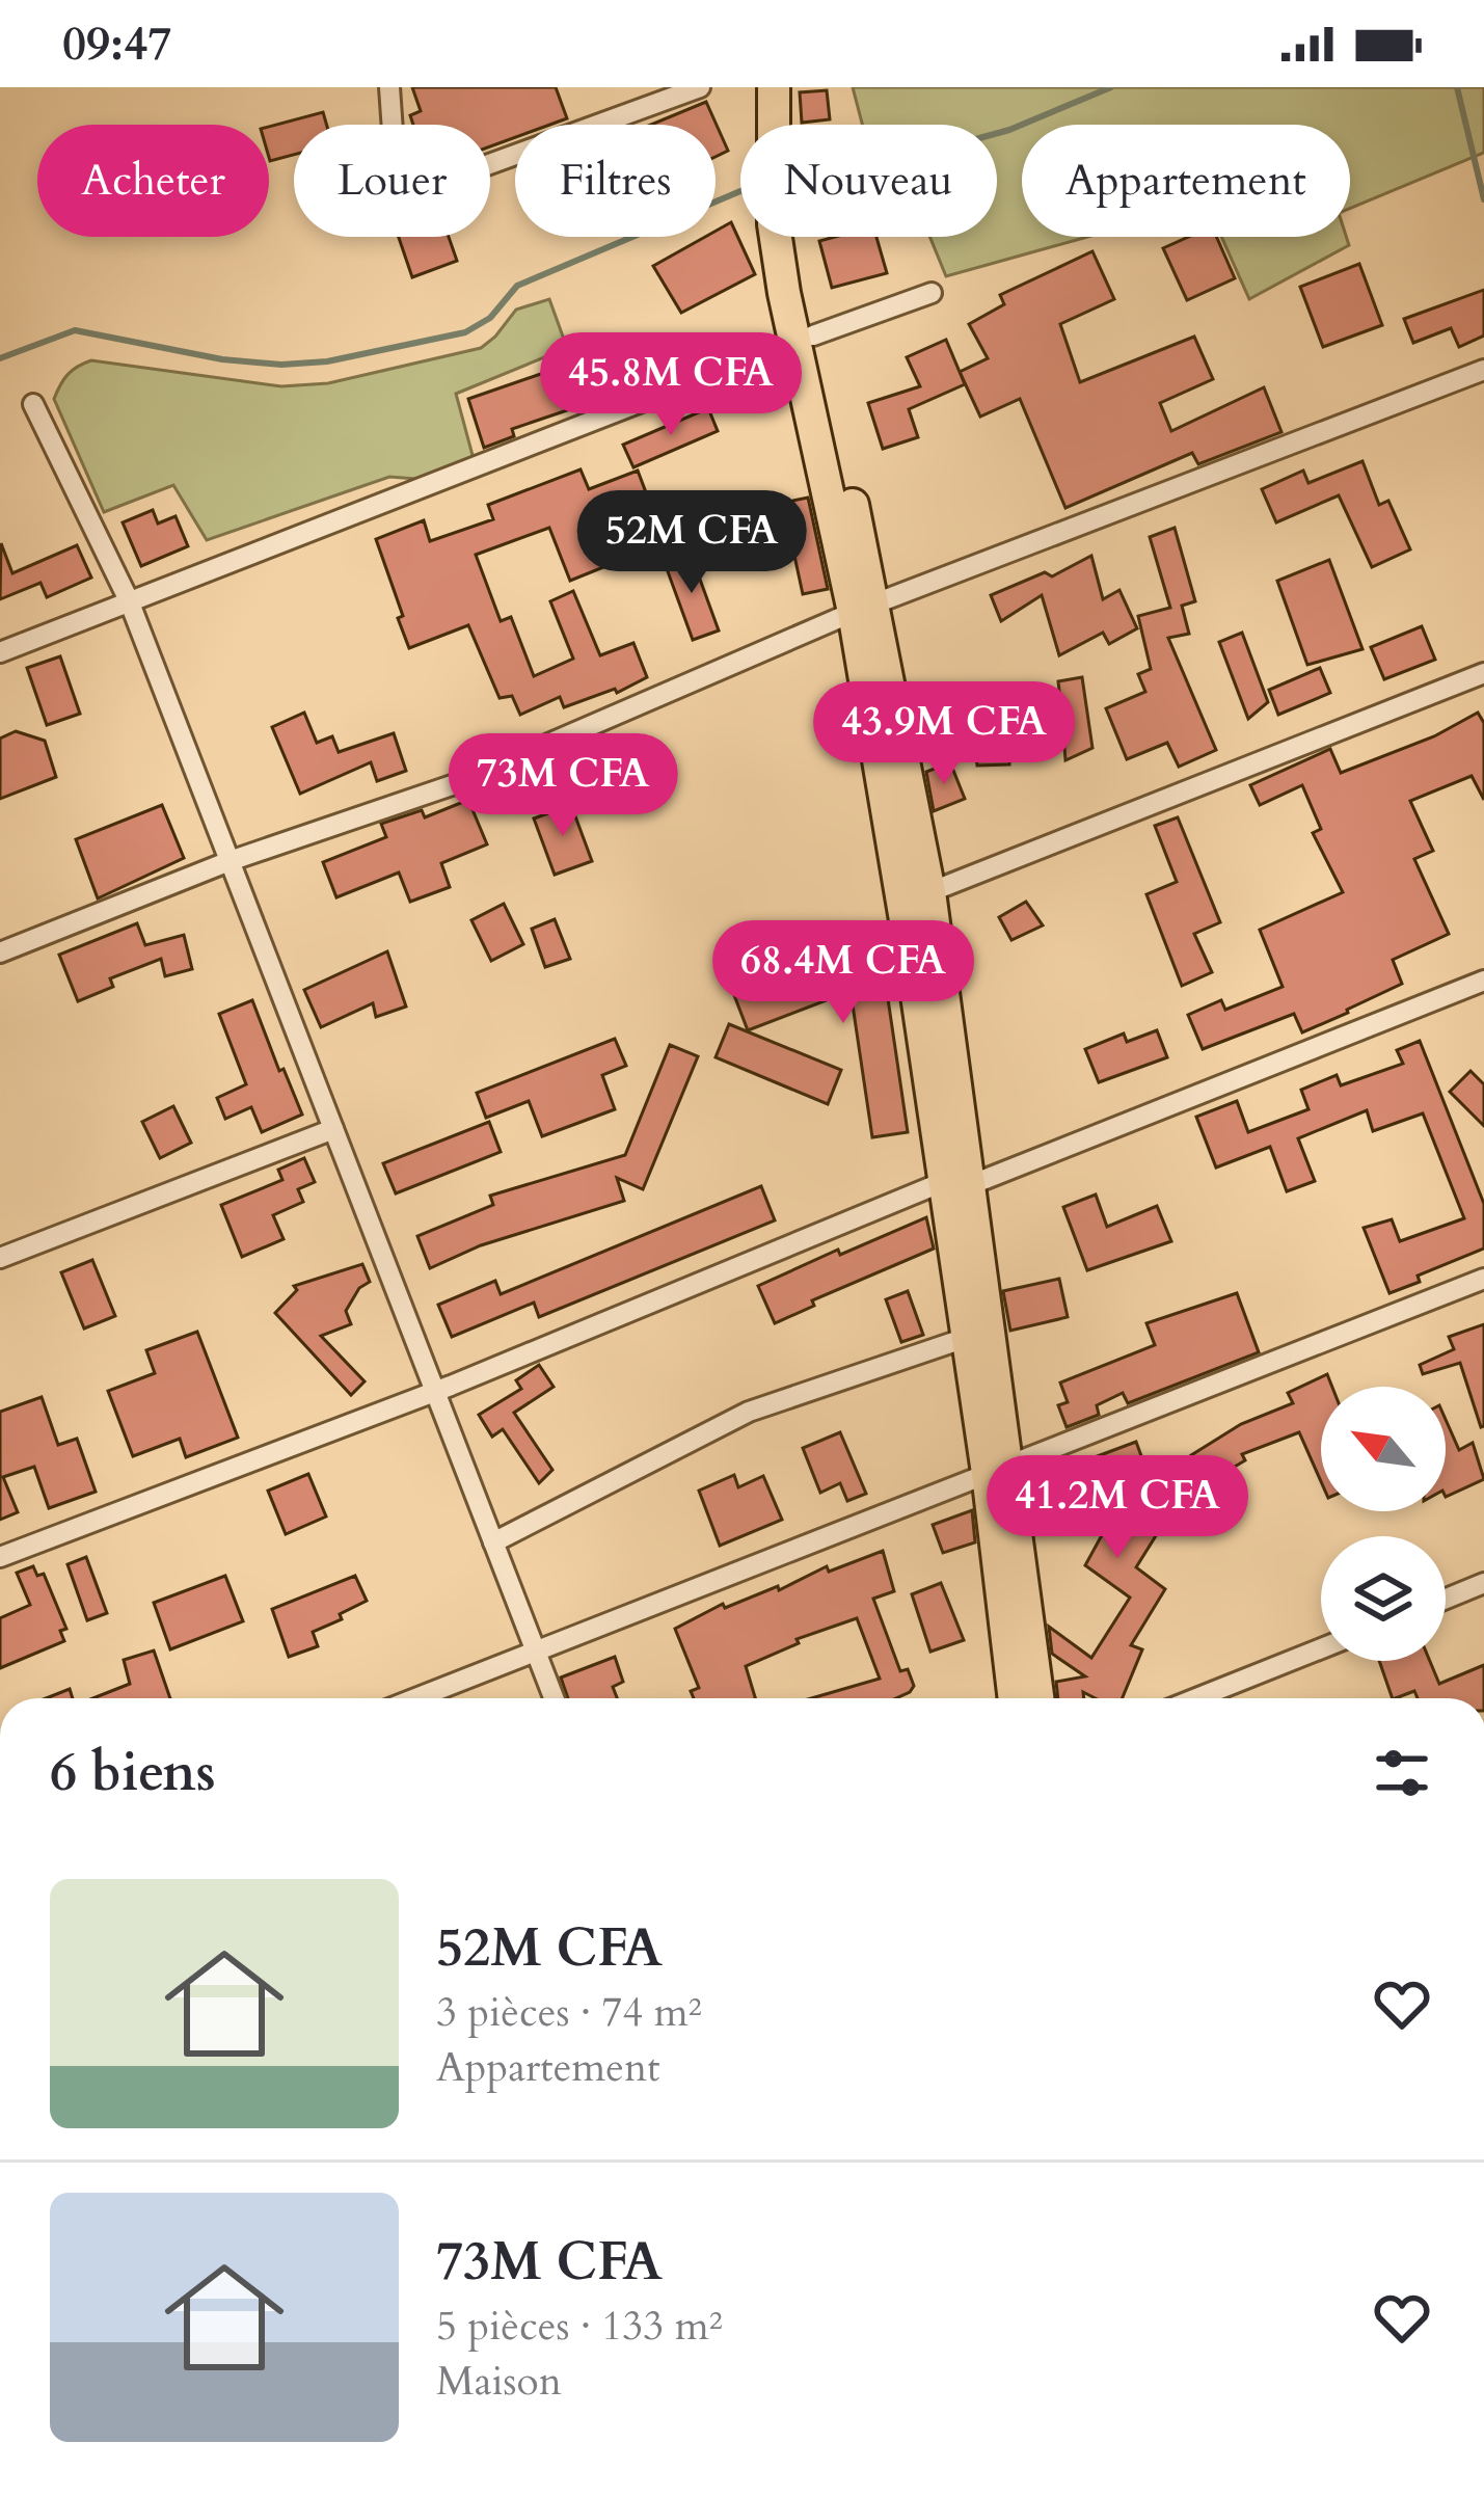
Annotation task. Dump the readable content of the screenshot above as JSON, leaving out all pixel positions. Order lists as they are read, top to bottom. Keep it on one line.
{"north":"top left","page":{"status":"09:47","chip":["Acheter","Louer","Filtres","Nouveau","Appartement"],"price":["45.8M CFA","52M CFA","43.9M CFA","73M CFA","68.4M CFA","41.2M CFA"],"heading":"6 biens","list":[{"name":"52M CFA","note":"3 pièces · 74 m² · Appartement"},{"name":"73M CFA","note":"5 pièces · 133 m² · Maison"}]}}
